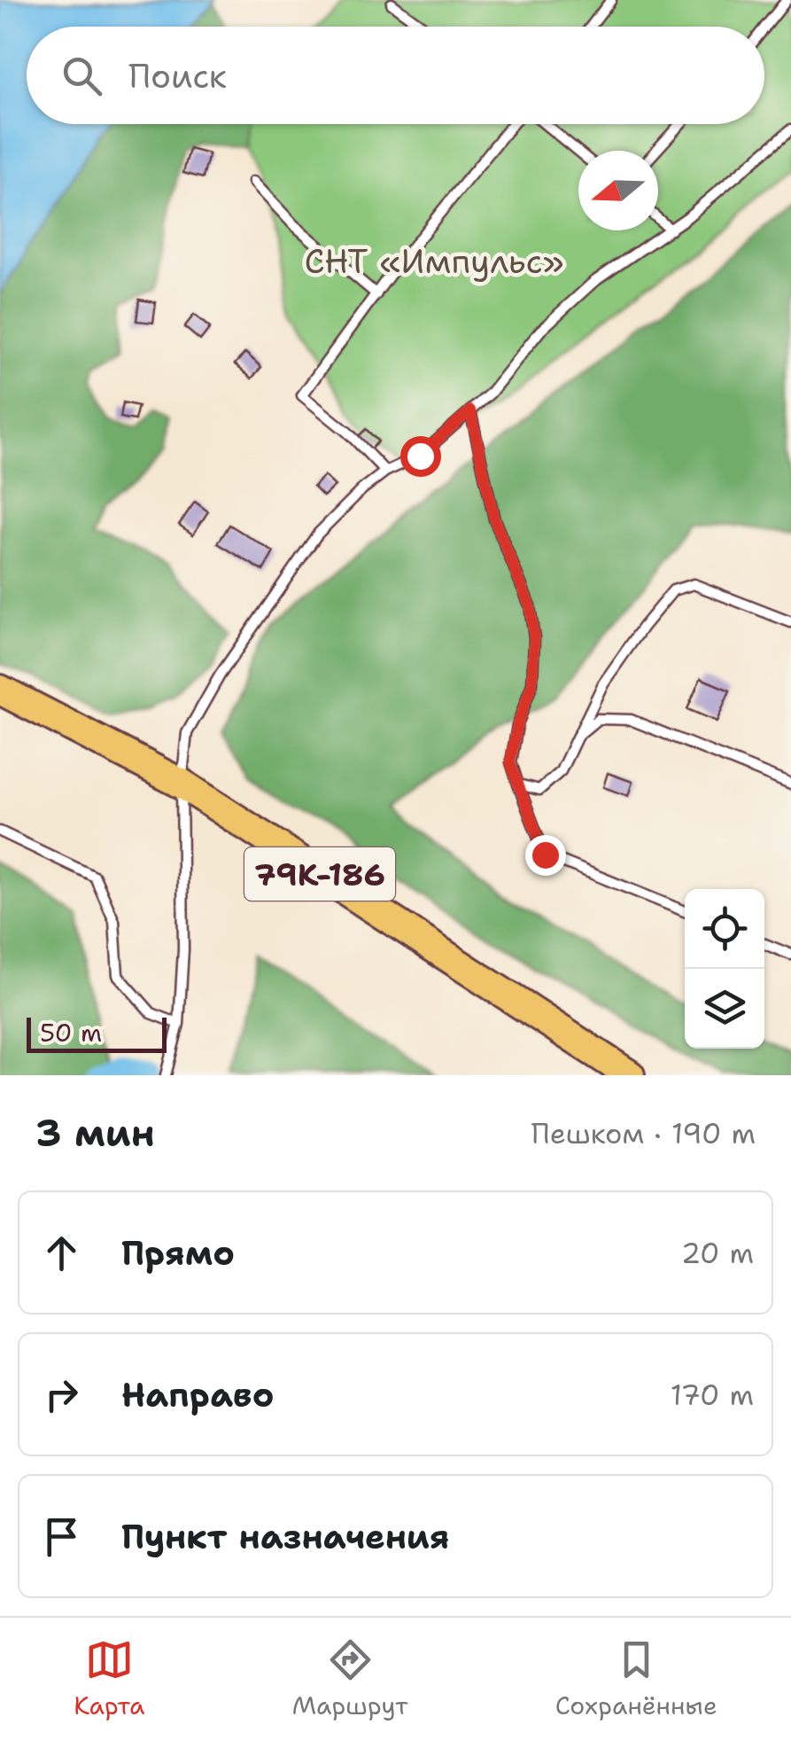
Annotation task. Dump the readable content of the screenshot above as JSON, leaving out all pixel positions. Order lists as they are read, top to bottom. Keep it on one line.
{"streets":{"main road":["79К-186"]},"parks":["СНТ «Импульс»"],"scale_bar":"50 m","north":"left","page":{"search":"Поиск","scale":"50 m","heading":["3 мин","Пешком · 190 m"],"list":[["Прямо","20 m"],["Направо","170 m"],"Пункт назначения"],"nav":["Карта","Маршрут","Сохранённые"]}}
